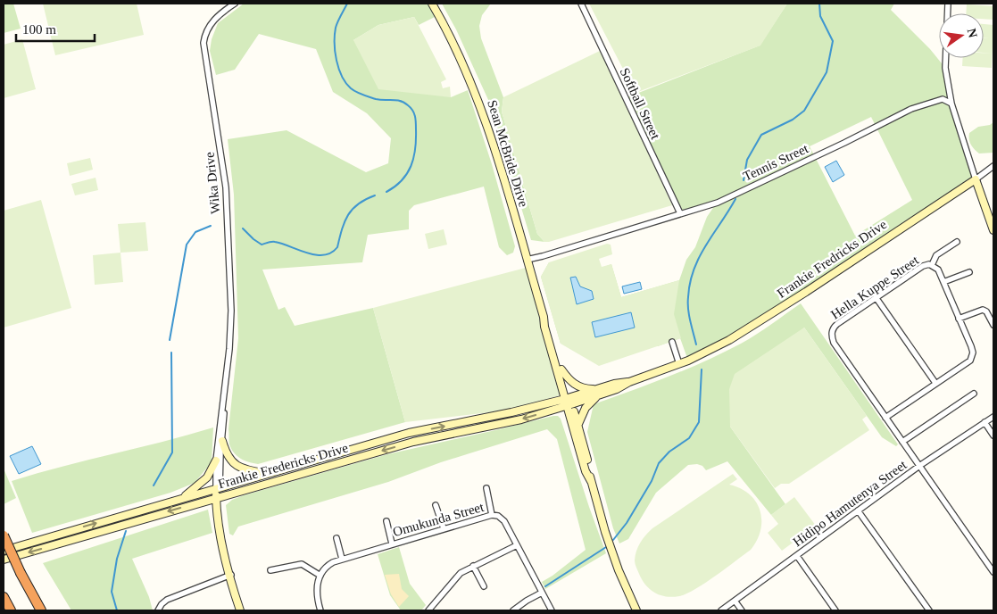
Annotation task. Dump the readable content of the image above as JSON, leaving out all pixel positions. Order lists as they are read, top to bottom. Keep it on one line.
{"streets":{"main road":["Sean McBride Drive","Frankie Fredricks Drive","Frankie Fredericks Drive"],"street":["Softball Street","Tennis Street","Wika Drive","Hella Kuppe Street","Hidipo Hamutenya Street","Omukunda Street"]},"crossings":[["Softball Street","Tennis Street"],["Sean McBride Drive","Tennis Street"],["Sean McBride Drive","Frankie Fredricks Drive"],["Sean McBride Drive","Frankie Fredericks Drive"],["Wika Drive","Frankie Fredericks Drive"],["Frankie Fredricks Drive","Frankie Fredericks Drive"],["Hella Kuppe Street","Hidipo Hamutenya Street"]],"scale_bar":"100 m","north":"right"}
